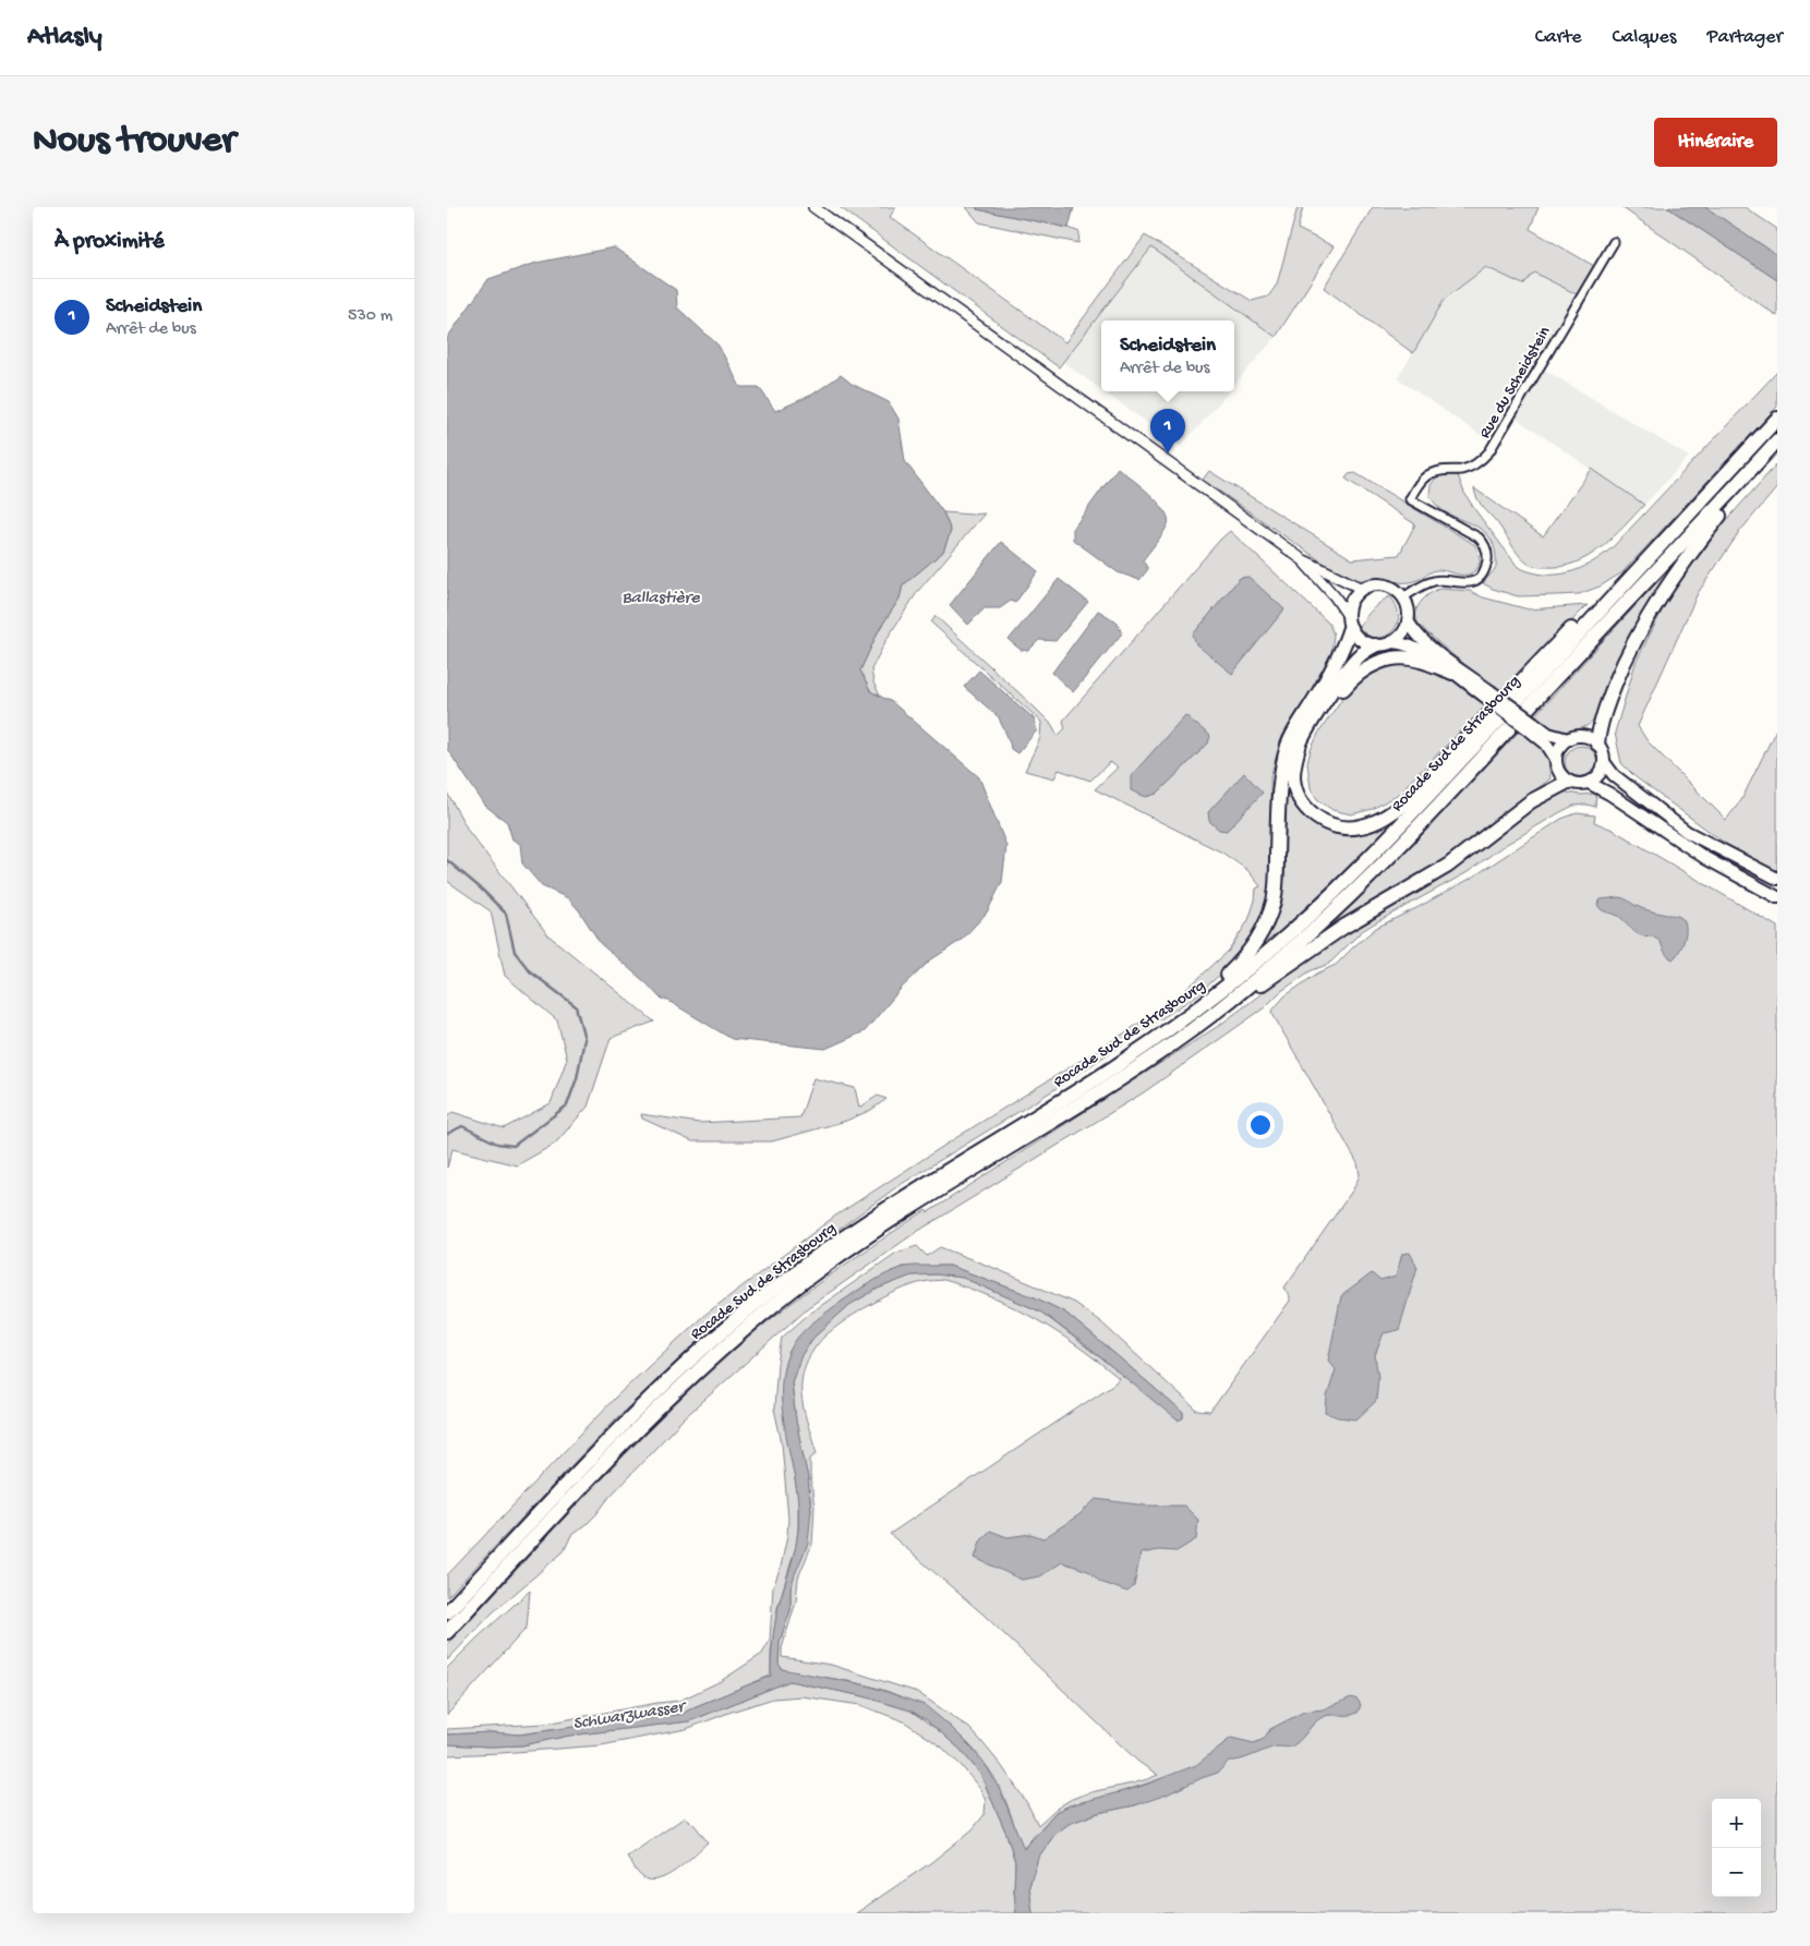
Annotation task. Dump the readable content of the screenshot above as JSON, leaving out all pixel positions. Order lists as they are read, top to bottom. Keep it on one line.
{"streets":{"highway":["Rocade Sud de Strasbourg"],"street":["Rue du Scheidstein"]},"water":["Ballastière","Schwarzwasser"],"page":{"header":"Atlasly","nav":["Carte","Calques","Partager"],"buttons":"Itinéraire","title":"Nous trouver","heading":"À proximité","list":[{"mark":"1","name":"Scheidstein","note":"Arrêt de bus","value":"530 m"}],"popup":["Scheidstein","Arrêt de bus"],"pins":"1","map_buttons":["+","−"]}}
